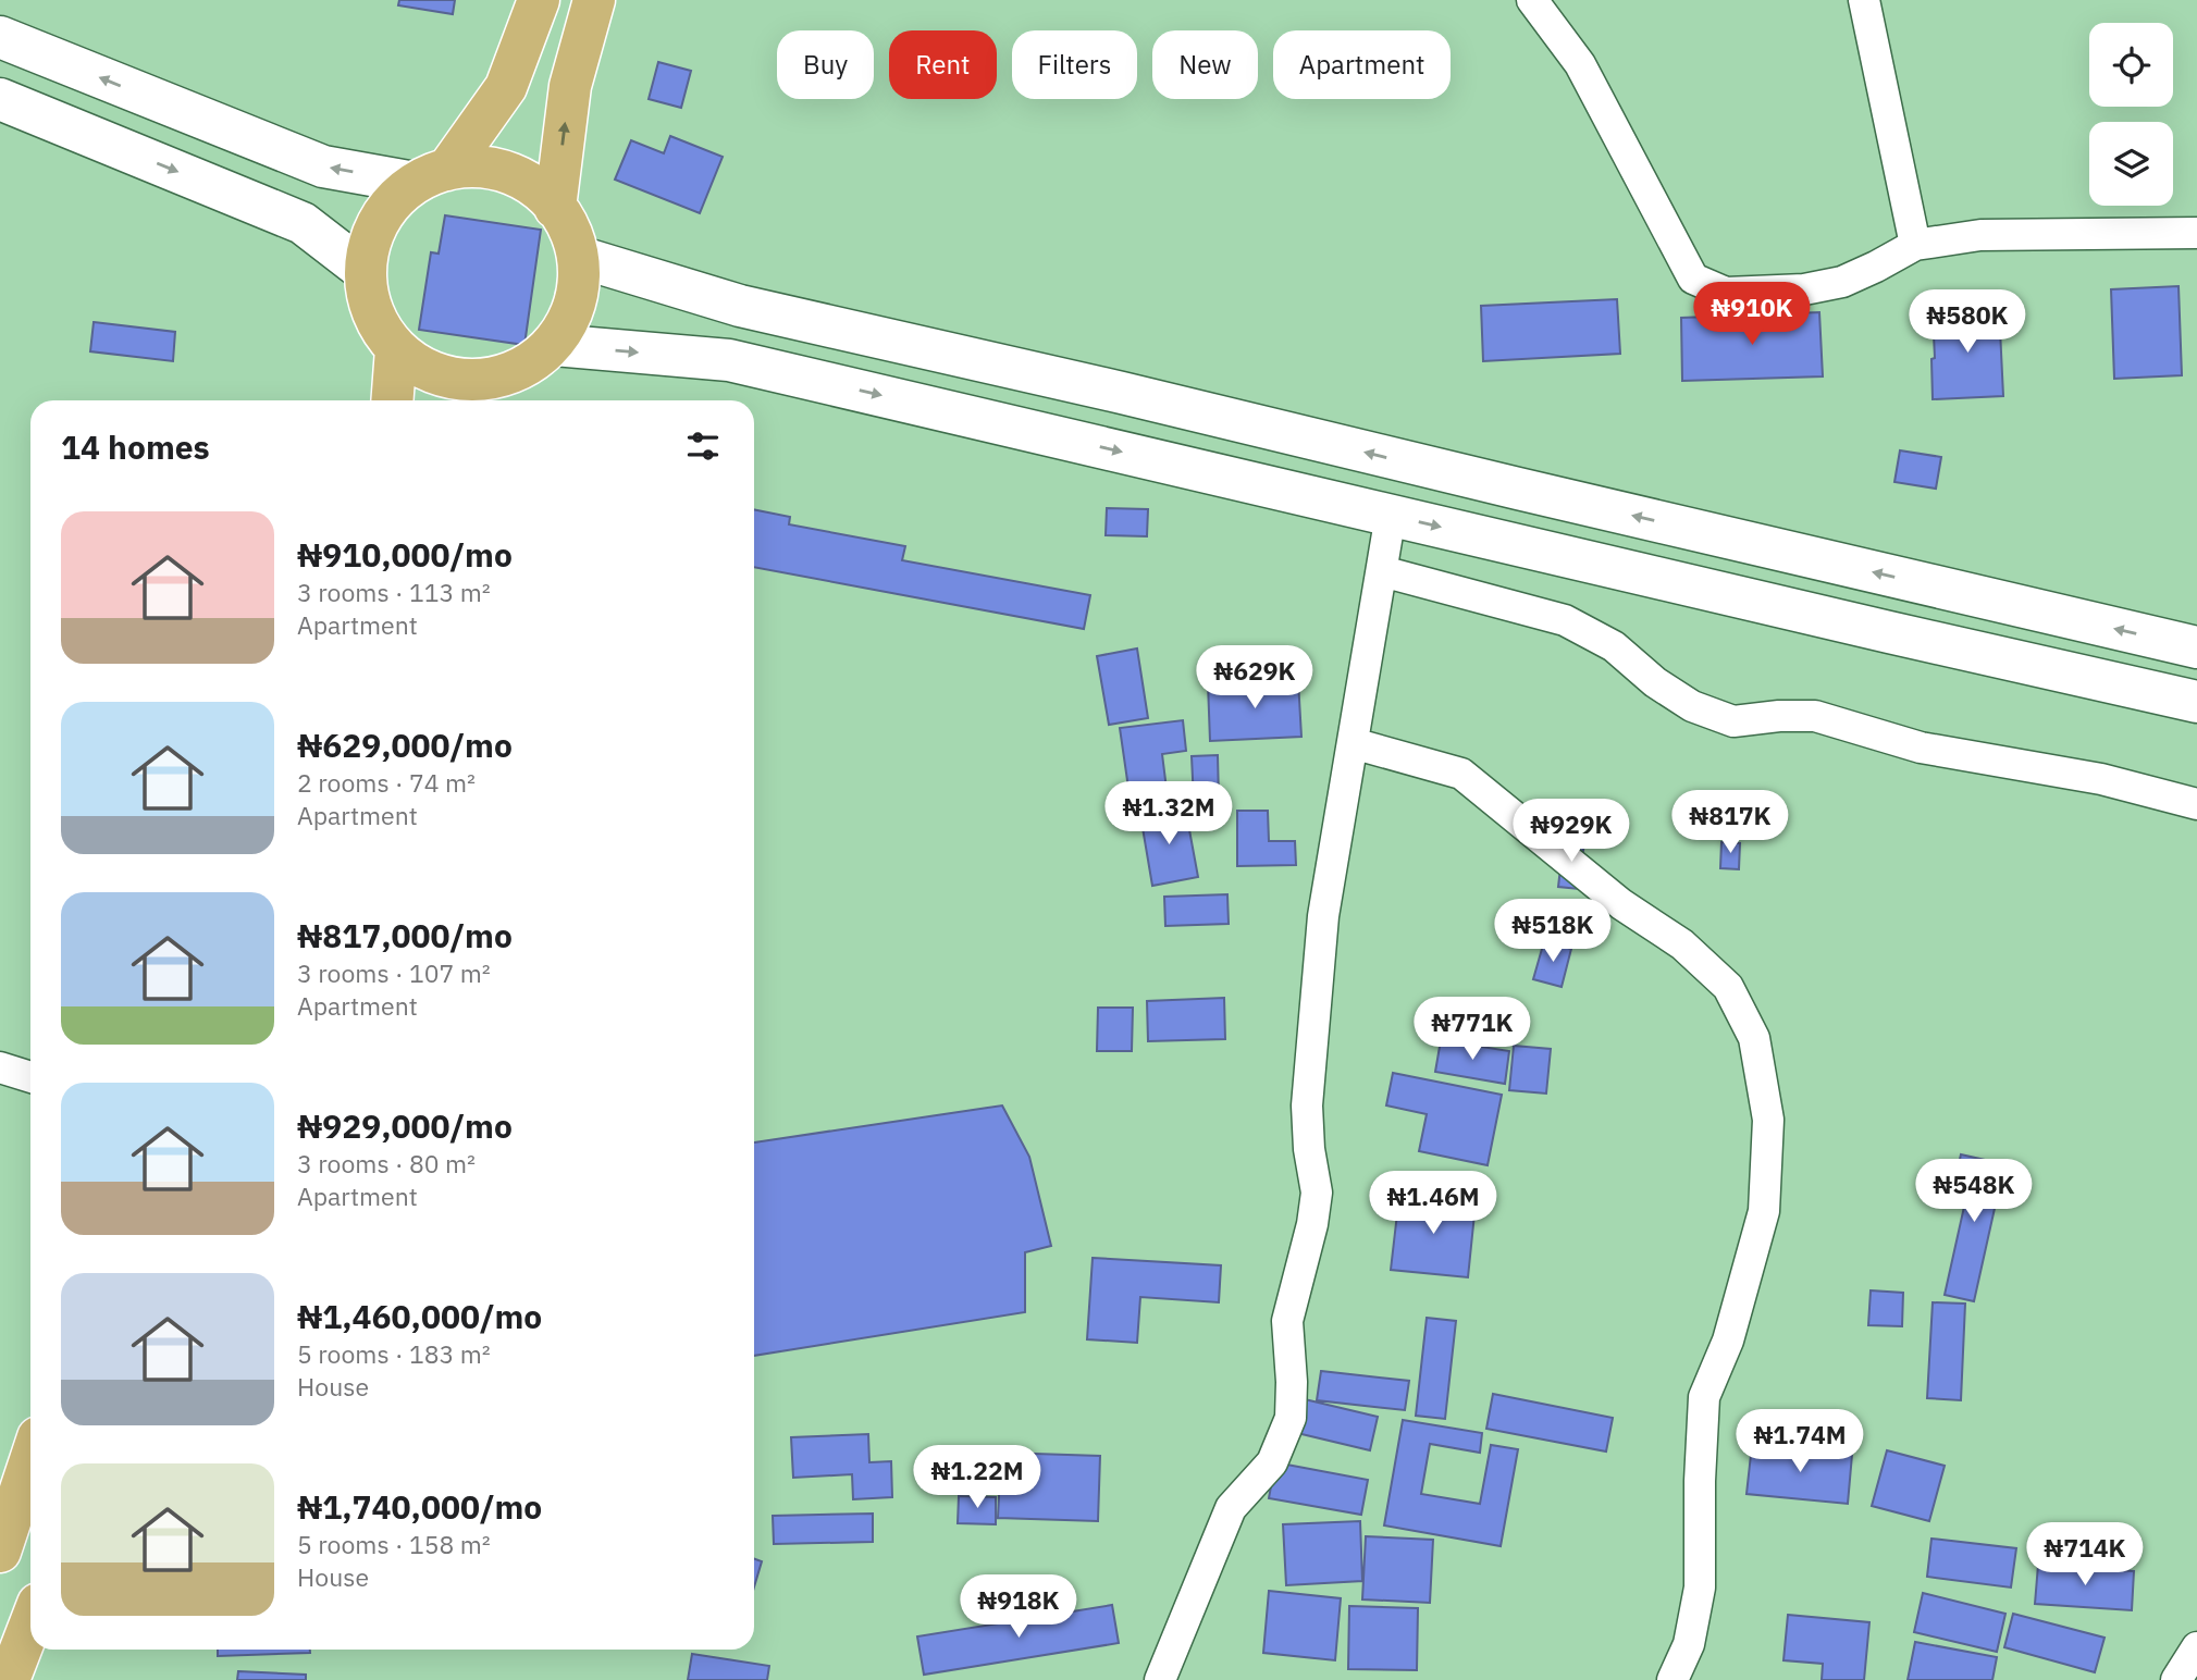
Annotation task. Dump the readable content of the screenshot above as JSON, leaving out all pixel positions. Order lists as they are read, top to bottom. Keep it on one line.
{"page":{"chip":["Buy","Rent","Filters","New","Apartment"],"price":["₦910K","₦580K","₦629K","₦1.32M","₦817K","₦929K","₦518K","₦771K","₦548K","₦1.46M","₦1.74M","₦1.22M","₦714K","₦918K"],"heading":"14 homes","list":[{"name":"₦910,000/mo","note":"3 rooms · 113 m² · Apartment"},{"name":"₦629,000/mo","note":"2 rooms · 74 m² · Apartment"},{"name":"₦817,000/mo","note":"3 rooms · 107 m² · Apartment"},{"name":"₦929,000/mo","note":"3 rooms · 80 m² · Apartment"},{"name":"₦1,460,000/mo","note":"5 rooms · 183 m² · House"},{"name":"₦1,740,000/mo","note":"5 rooms · 158 m² · House"}]}}
